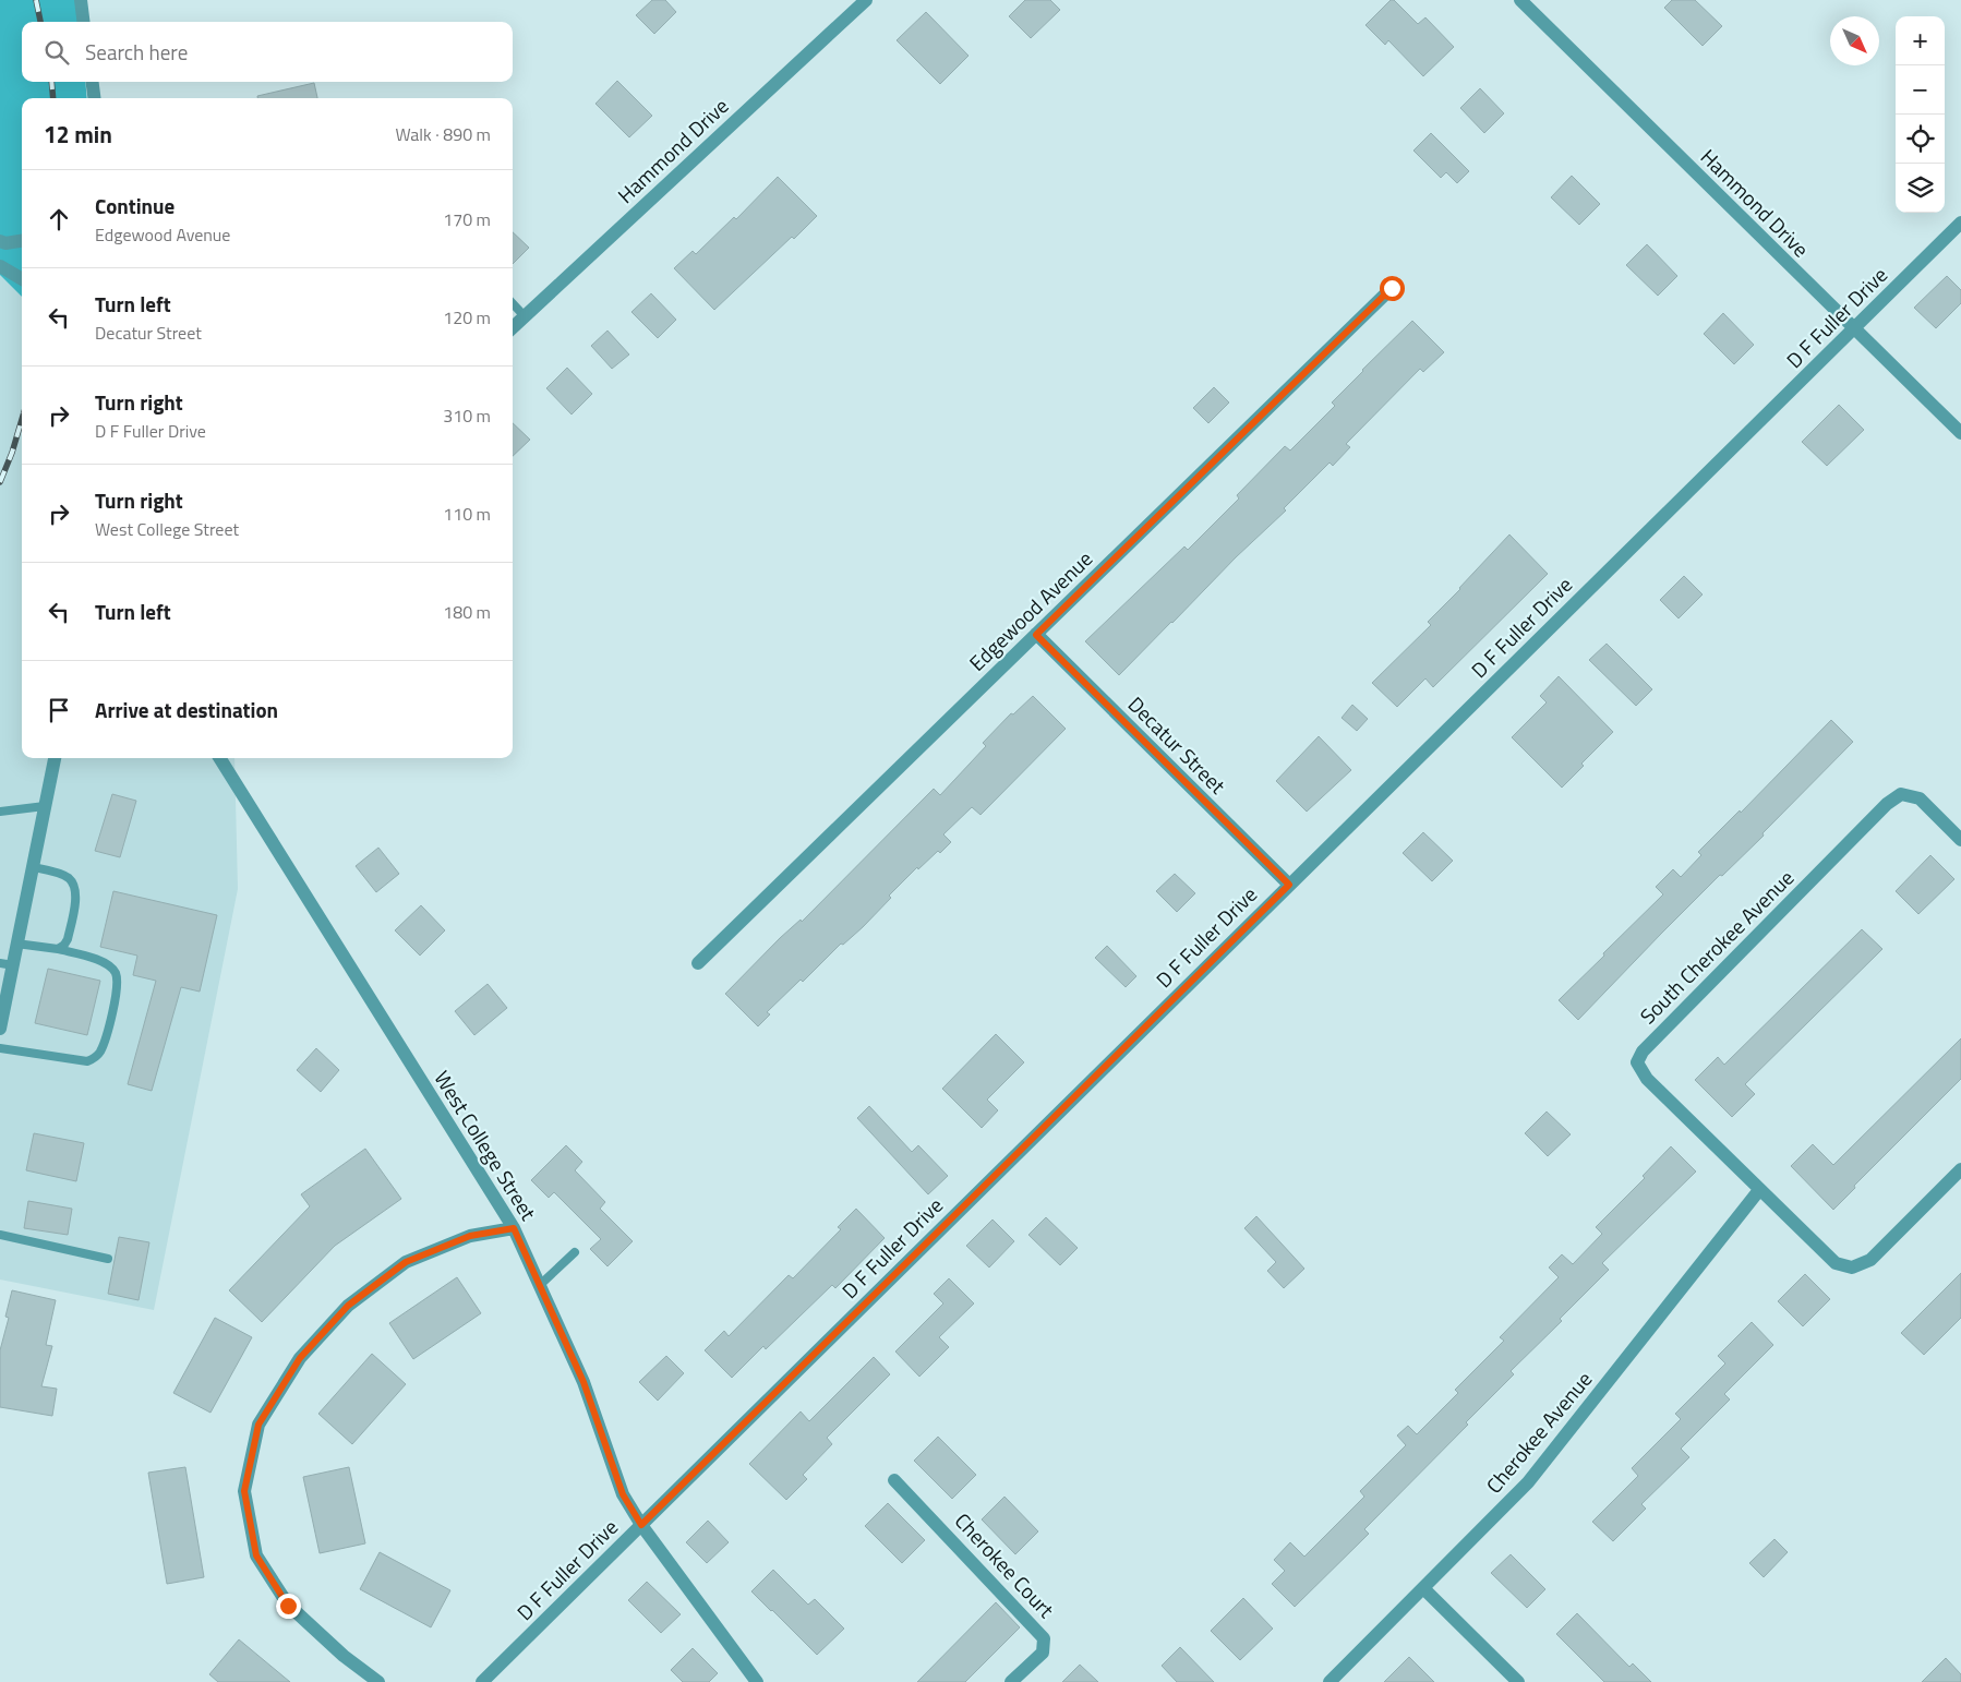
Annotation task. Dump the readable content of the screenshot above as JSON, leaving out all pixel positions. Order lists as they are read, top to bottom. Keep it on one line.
{"streets":{"street":["Hammond Drive","D F Fuller Drive","Edgewood Avenue","Decatur Street","South Cherokee Avenue","West College Street","Cherokee Avenue","Cherokee Court"]},"crossings":[["Hammond Drive","D F Fuller Drive"],["D F Fuller Drive","Decatur Street"],["D F Fuller Drive","West College Street"],["Edgewood Avenue","Decatur Street"],["South Cherokee Avenue","Cherokee Avenue"]],"north":"bottom right","page":{"map_buttons":["+","−"],"search":"Search here","heading":["12 min","Walk · 890 m"],"list":[["Continue","Edgewood Avenue","170 m"],["Turn left","Decatur Street","120 m"],["Turn right","D F Fuller Drive","310 m"],["Turn right","West College Street","110 m"],["Turn left","180 m"],"Arrive at destination"]}}
